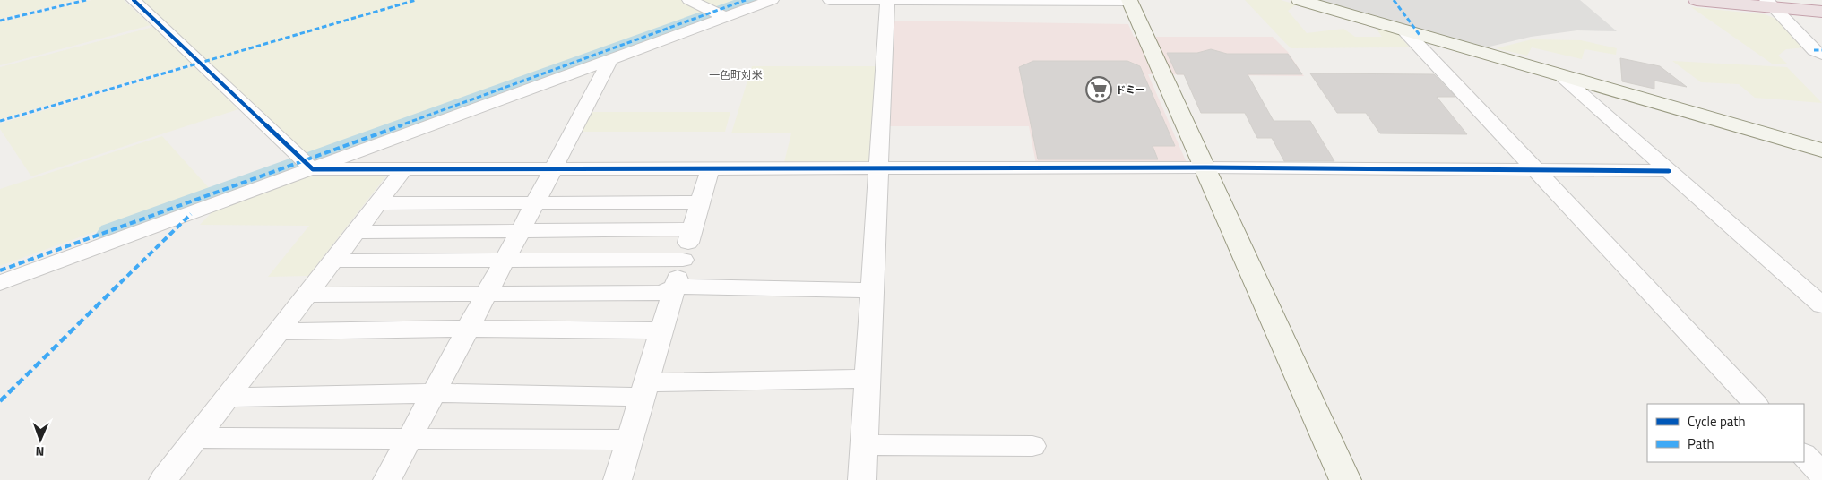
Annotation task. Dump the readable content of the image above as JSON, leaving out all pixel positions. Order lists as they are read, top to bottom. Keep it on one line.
{"districts":["一色町対米"],"places":{"supermarket":["ドミー"]},"legend":["Cycle path","Path"],"north":"bottom"}
